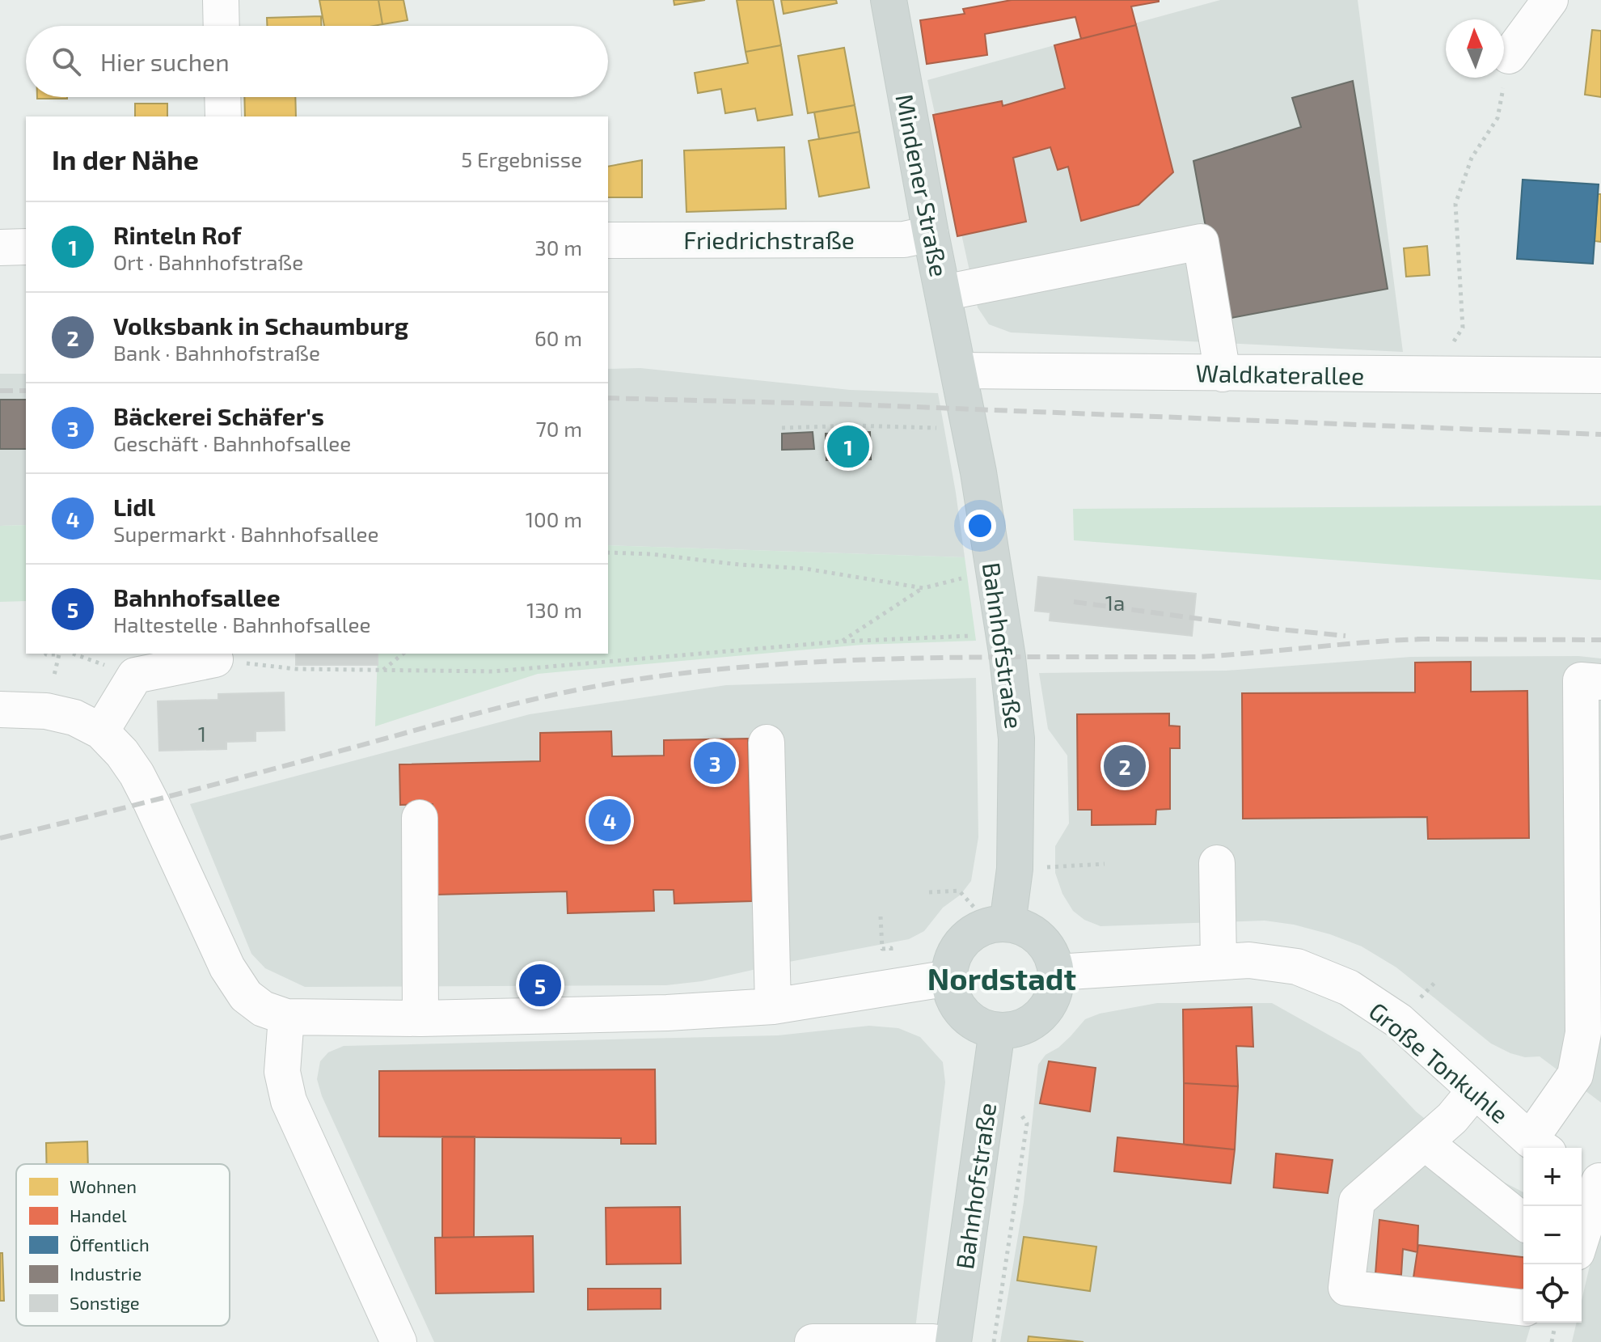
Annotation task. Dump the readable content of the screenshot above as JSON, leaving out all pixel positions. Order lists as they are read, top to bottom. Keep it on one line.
{"streets":{"main road":["Mindener Straße","Bahnhofstraße"],"street":["Friedrichstraße","Waldkaterallee","Große Tonkuhle"]},"crossings":[["Mindener Straße","Friedrichstraße"],["Mindener Straße","Waldkaterallee"],["Mindener Straße","Bahnhofstraße"],["Waldkaterallee","Bahnhofstraße"],["Bahnhofstraße","Große Tonkuhle"]],"districts":["Nordstadt"],"house_numbers":["1a","1"],"legend":["Wohnen","Handel","Öffentlich","Industrie","Sonstige"],"north":"top","page":{"search":"Hier suchen","heading":["In der Nähe","5 Ergebnisse"],"list":[{"mark":"1","name":"Rinteln Rof","note":"Ort · Bahnhofstraße","value":"30 m"},{"mark":"2","name":"Volksbank in Schaumburg","note":"Bank · Bahnhofstraße","value":"60 m"},{"mark":"3","name":"Bäckerei Schäfer's","note":"Geschäft · Bahnhofsallee","value":"70 m"},{"mark":"4","name":"Lidl","note":"Supermarkt · Bahnhofsallee","value":"100 m"},{"mark":"5","name":"Bahnhofsallee","note":"Haltestelle · Bahnhofsallee","value":"130 m"}],"pins":["1","3","2","4","5"],"map_buttons":["+","−"]}}
